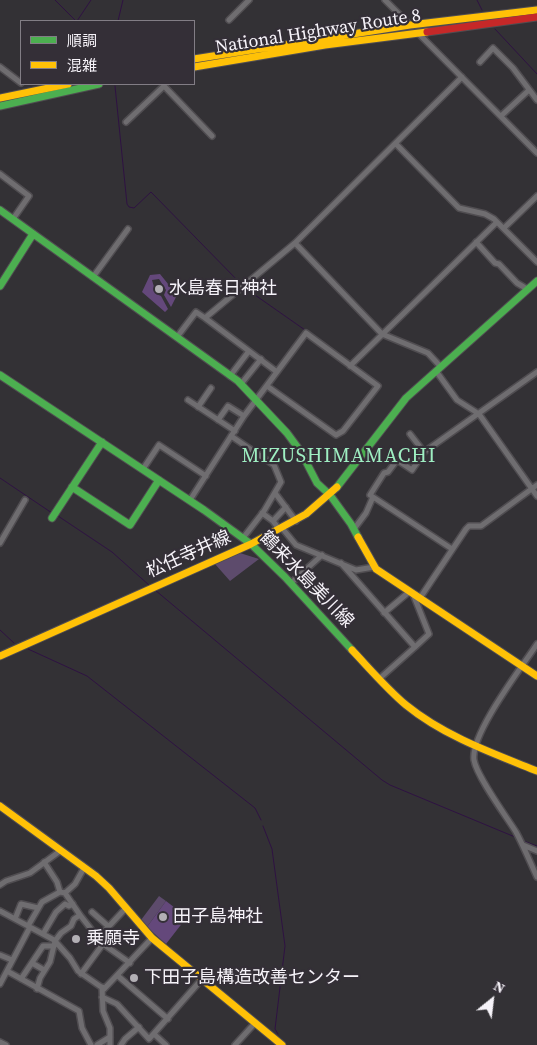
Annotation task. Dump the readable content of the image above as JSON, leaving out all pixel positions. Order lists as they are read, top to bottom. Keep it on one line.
{"streets":{"main road":["National Highway Route 8","松任寺井線","鶴来水島美川線"]},"crossings":[["松任寺井線","鶴来水島美川線"]],"districts":["MIZUSHIMAMACHI"],"places":["水島春日神社","田子島神社","乗願寺","下田子島構造改善センター"],"legend":["順調","混雑"],"north":"top right"}
